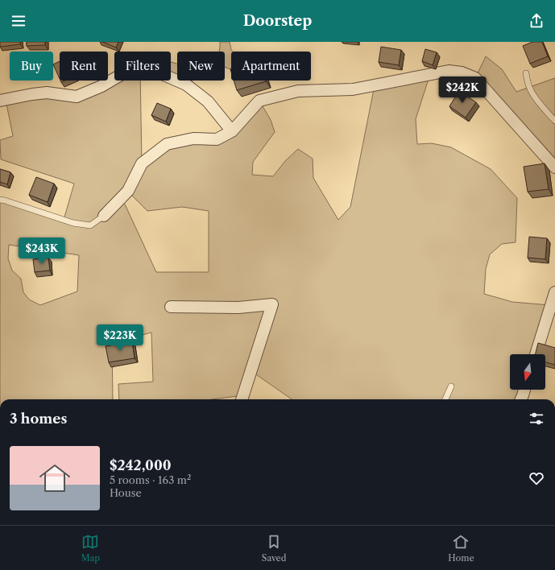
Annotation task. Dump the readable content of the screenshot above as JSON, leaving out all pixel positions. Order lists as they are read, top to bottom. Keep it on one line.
{"north":"bottom","page":{"header":"Doorstep","chip":["Buy","Rent","Filters","New","Apartment"],"price":["$242K","$243K","$223K"],"heading":"3 homes","list":[{"name":"$242,000","note":"5 rooms · 163 m² · House"}],"tabs":["Map","Saved","Home"]}}
